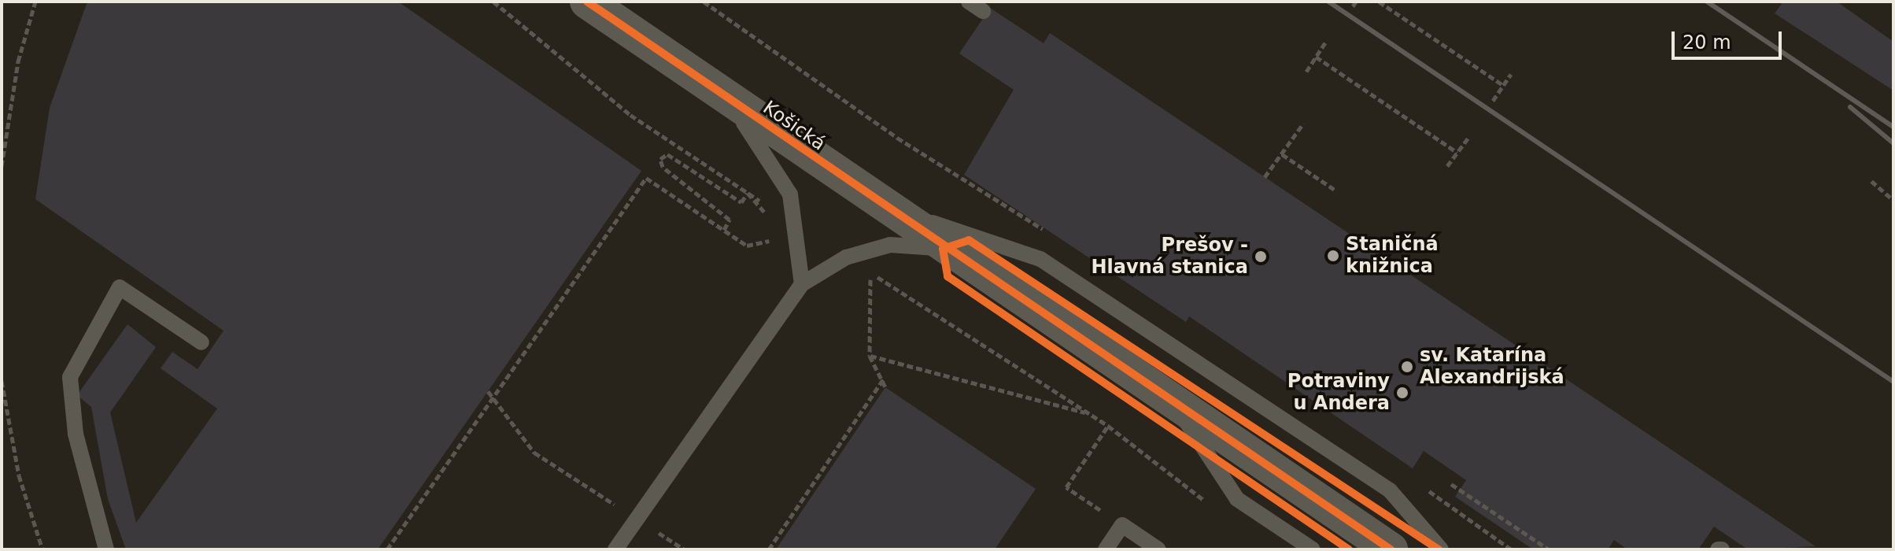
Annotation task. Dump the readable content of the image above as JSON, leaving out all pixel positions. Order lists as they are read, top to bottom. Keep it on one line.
{"streets":{"street":["Košická"]},"places":["Staničná knižnica","Prešov - Hlavná stanica","sv. Katarína Alexandrijská","Potraviny u Andera"],"scale_bar":"20 m"}
